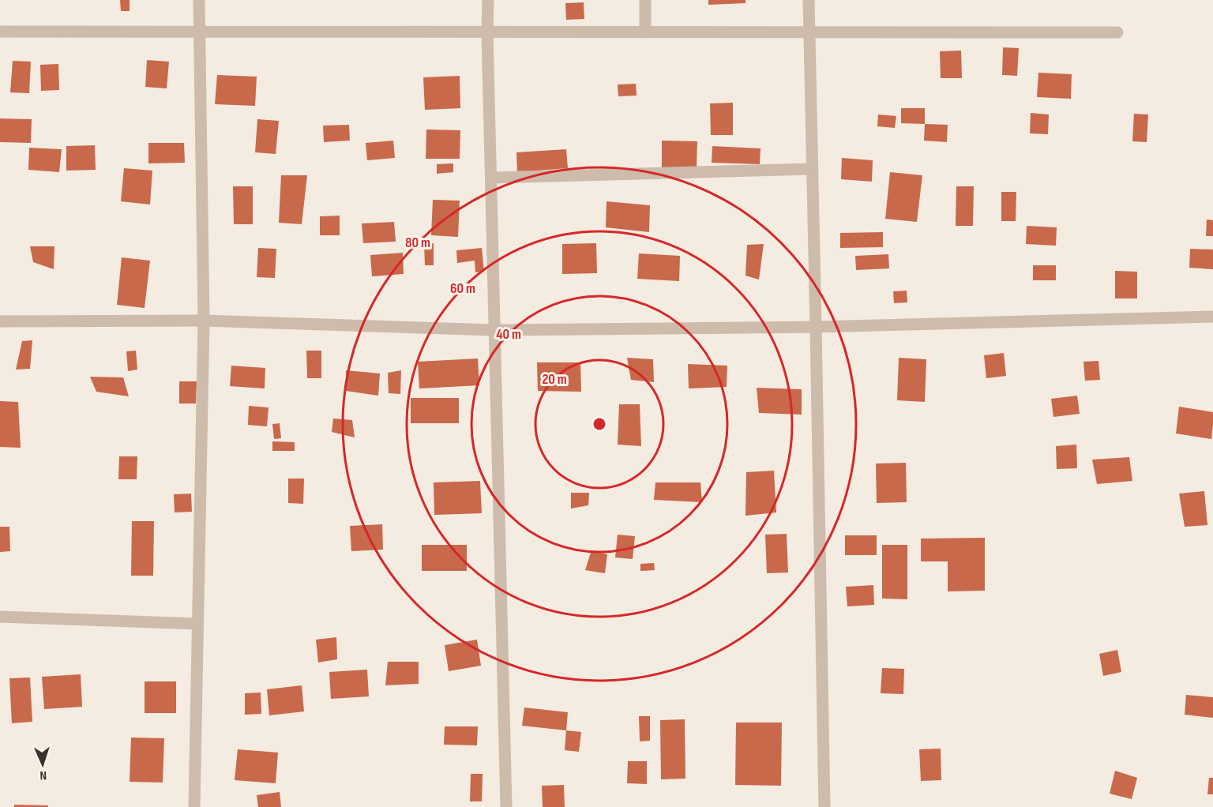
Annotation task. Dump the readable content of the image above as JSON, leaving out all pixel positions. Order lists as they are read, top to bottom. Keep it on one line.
{"north":"bottom","rings":["80 m","60 m","40 m","20 m"]}
